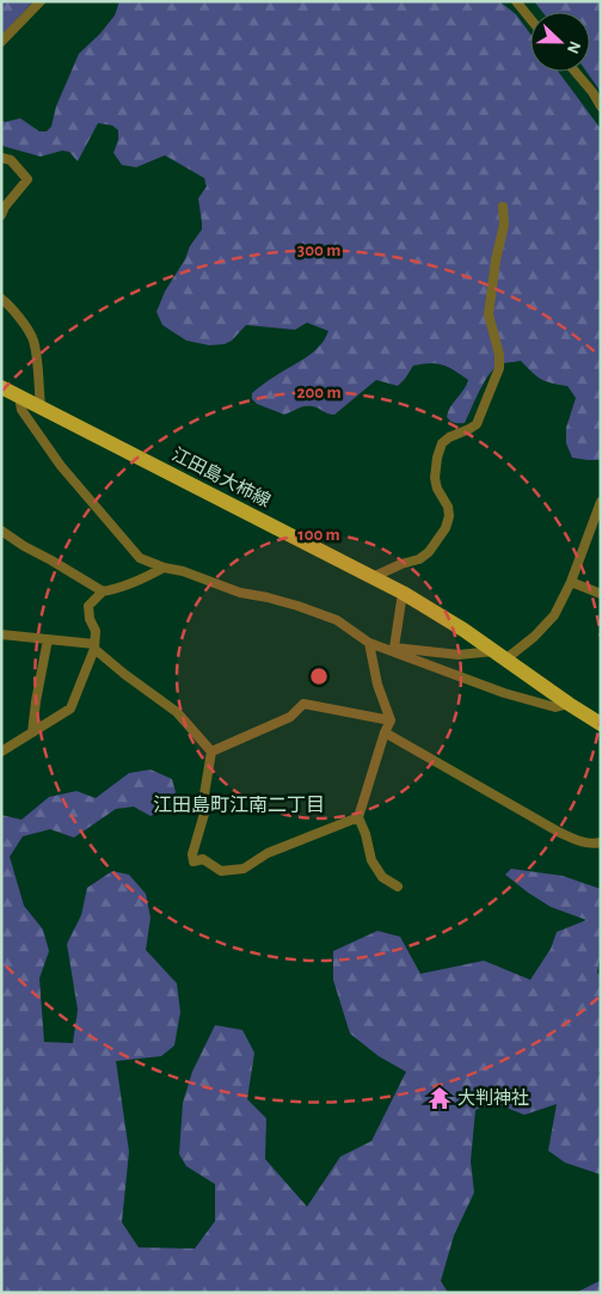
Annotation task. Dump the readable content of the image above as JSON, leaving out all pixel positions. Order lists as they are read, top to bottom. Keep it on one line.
{"streets":{"main road":["江田島大柿線"]},"districts":["江田島町江南二丁目"],"places":{"temple":["大判神社"]},"north":"right","rings":["300 m","200 m","100 m"]}
